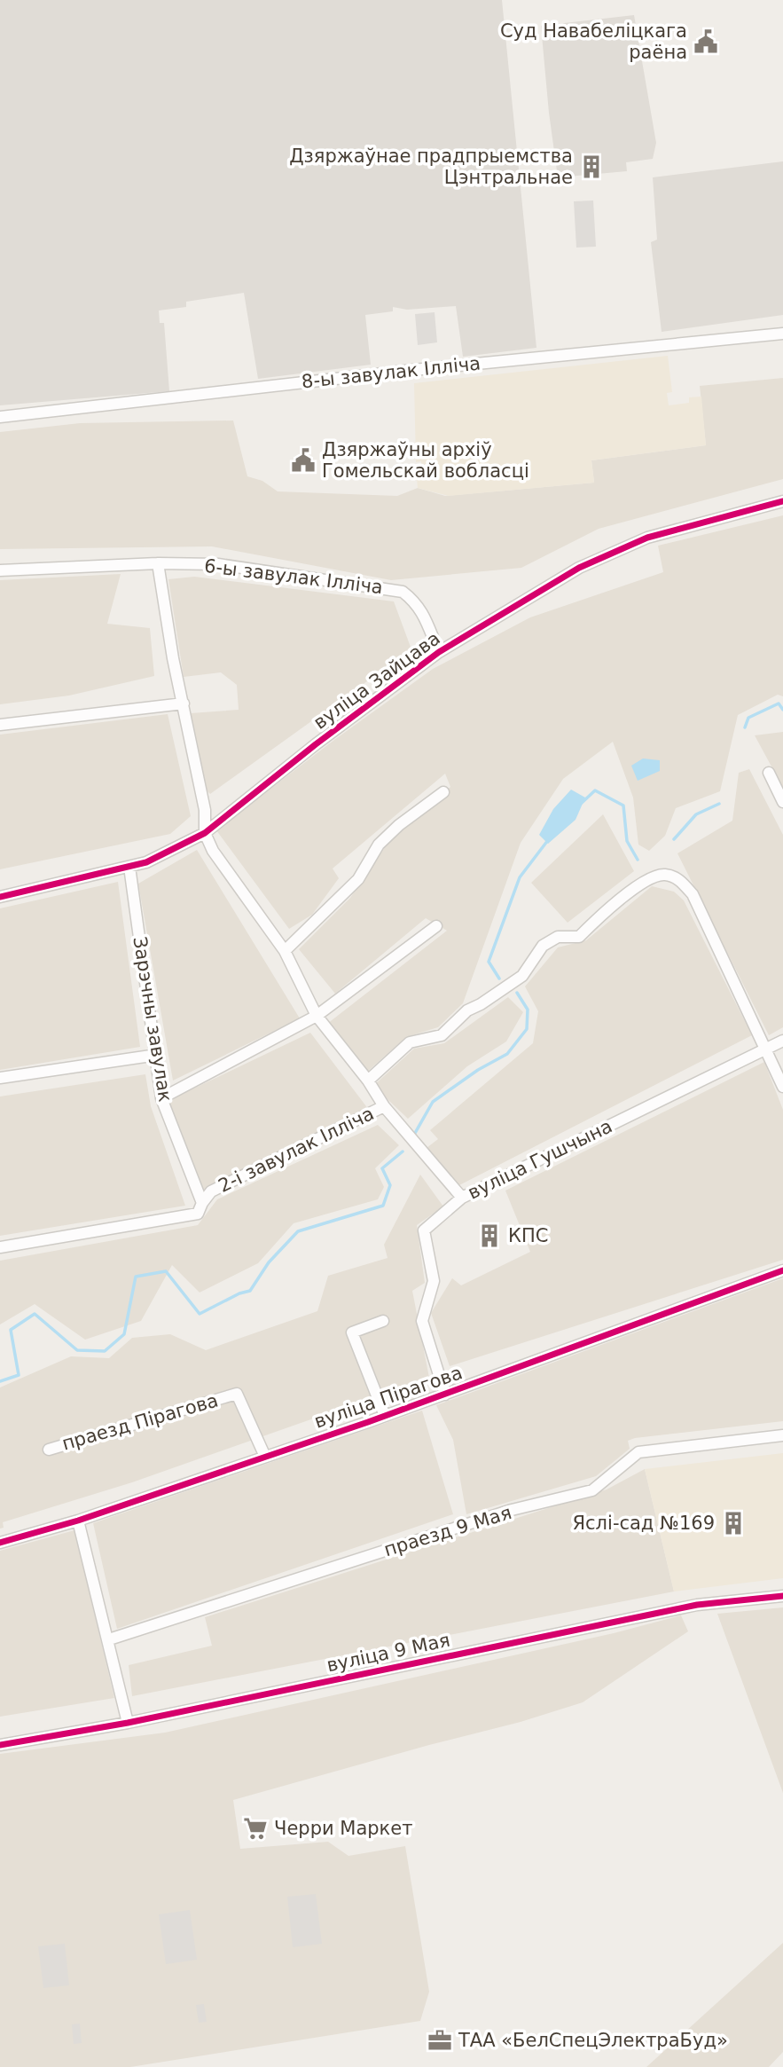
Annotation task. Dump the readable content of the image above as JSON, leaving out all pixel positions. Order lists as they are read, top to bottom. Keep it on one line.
{"streets":{"street":["8-ы завулак Ілліча","6-ы завулак Ілліча","вуліца Зайцава","Зарэчны завулак","2-і завулак Ілліча","вуліца Гушчына","вуліца Пірагова","праезд Пірагова","праезд 9 Мая","вуліца 9 Мая"]},"crossings":[["6-ы завулак Ілліча","вуліца Зайцава"],["вуліца Зайцава","Зарэчны завулак"],["Зарэчны завулак","2-і завулак Ілліча"],["2-і завулак Ілліча","вуліца Гушчына"],["вуліца Гушчына","вуліца Пірагова"],["вуліца Пірагова","праезд Пірагова"]],"places":{"public building":["Суд Навабеліцкага раёна","Дзяржаўны архіў Гомельскай вобласці"],"building":["Дзяржаўнае прадпрыемства Цэнтральнае","КПС","Яслі-сад №169"],"supermarket":["Черри Маркет"],"office":["ТАА «БелСпецЭлектраБуд»"]}}
